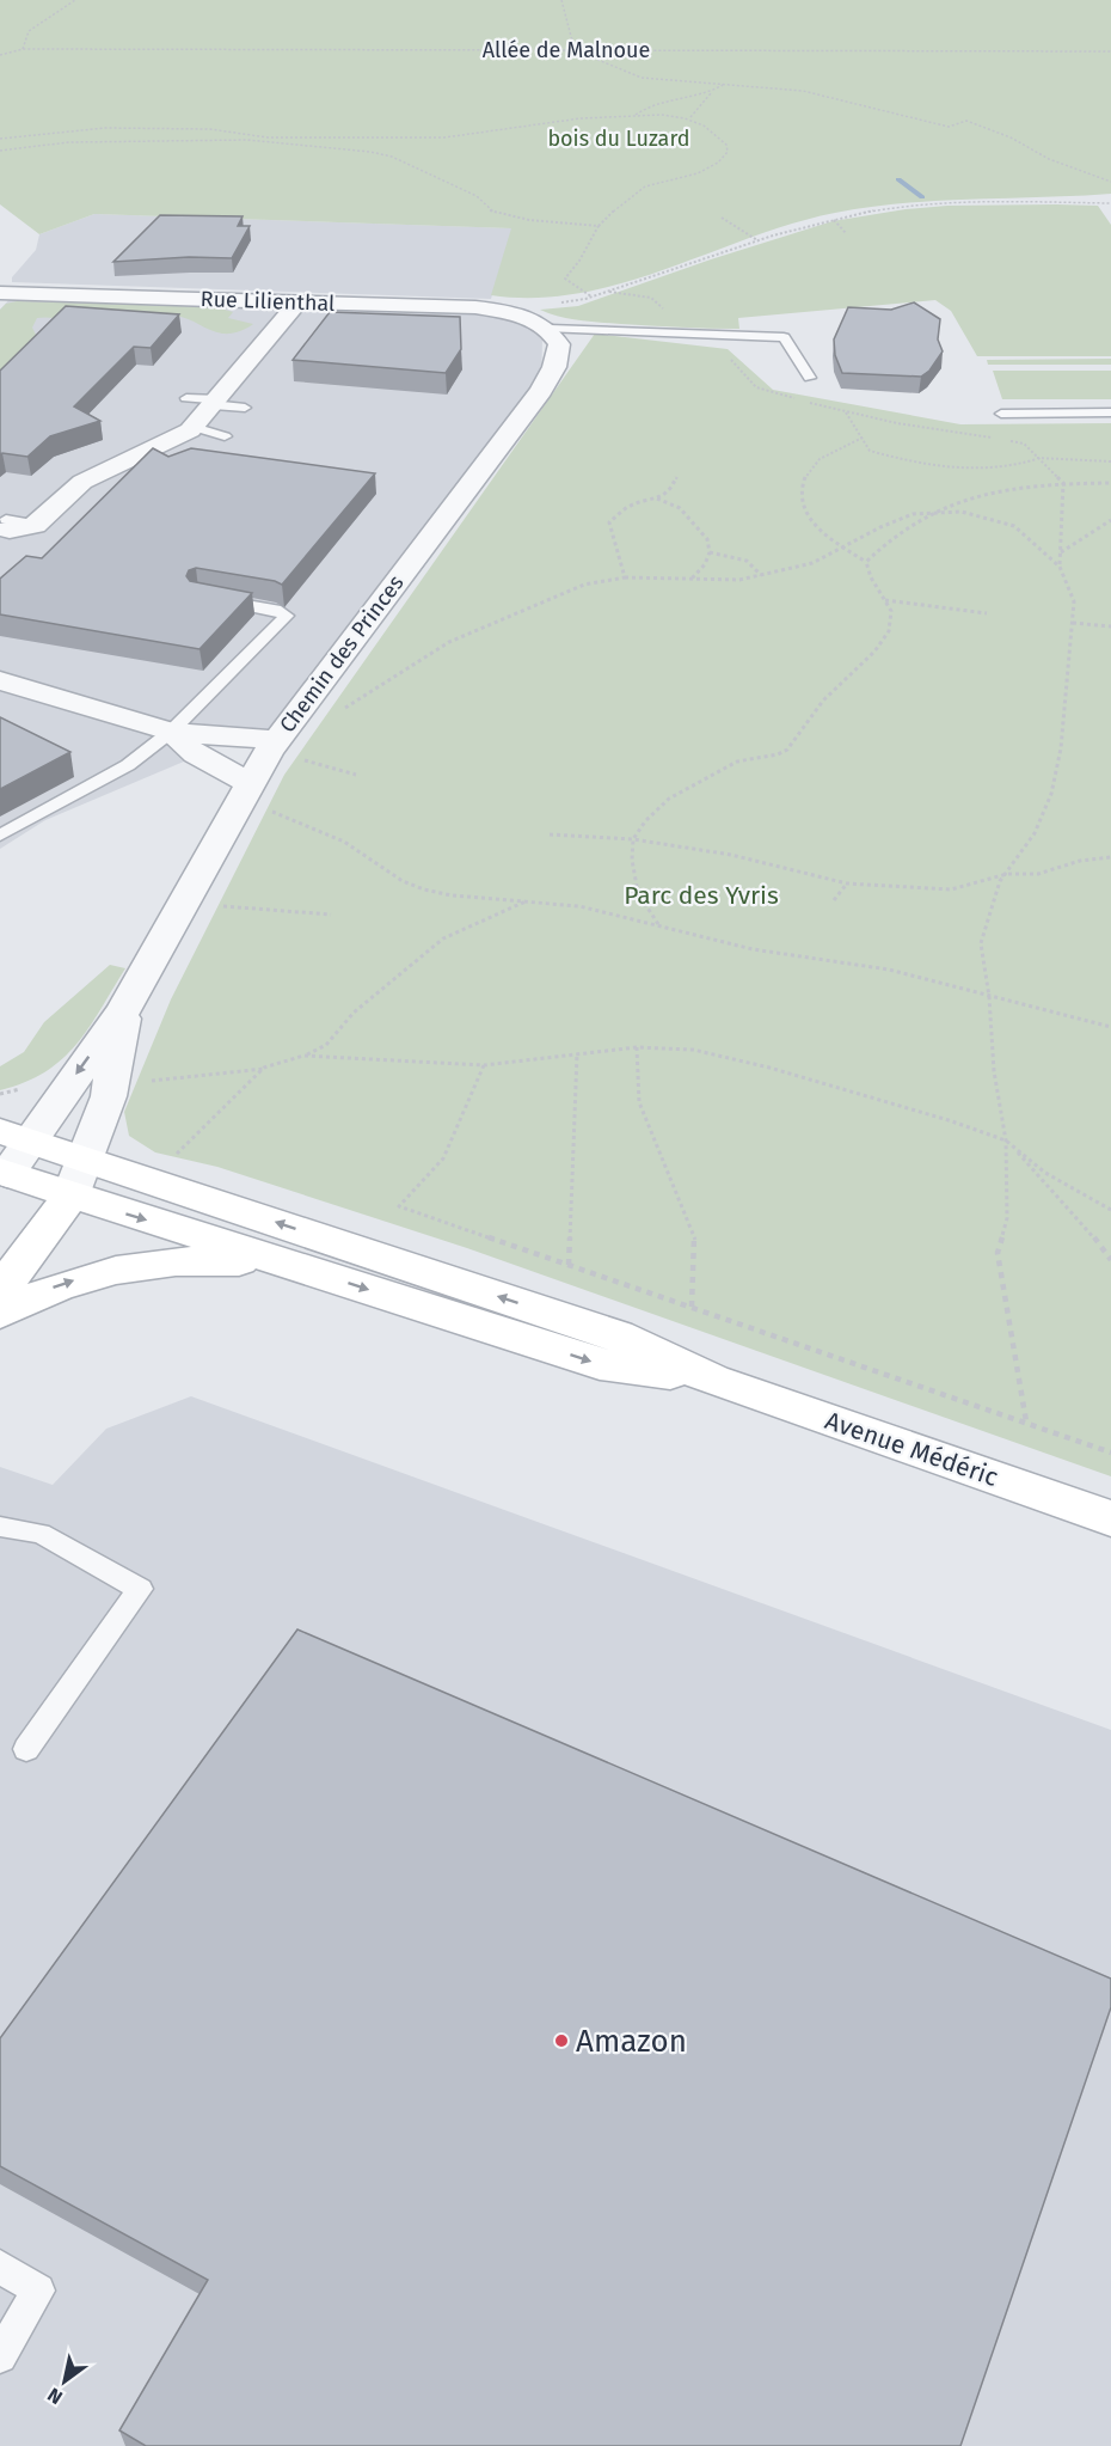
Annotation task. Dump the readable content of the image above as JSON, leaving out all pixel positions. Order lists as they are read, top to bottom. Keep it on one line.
{"streets":{"main road":["Avenue Médéric"],"street":["Rue Lilienthal","Chemin des Princes"],"path":["Allée de Malnoue"]},"crossings":[["Rue Lilienthal","Chemin des Princes"]],"parks":["bois du Luzard","Parc des Yvris"],"places":["Amazon"],"north":"bottom left"}
